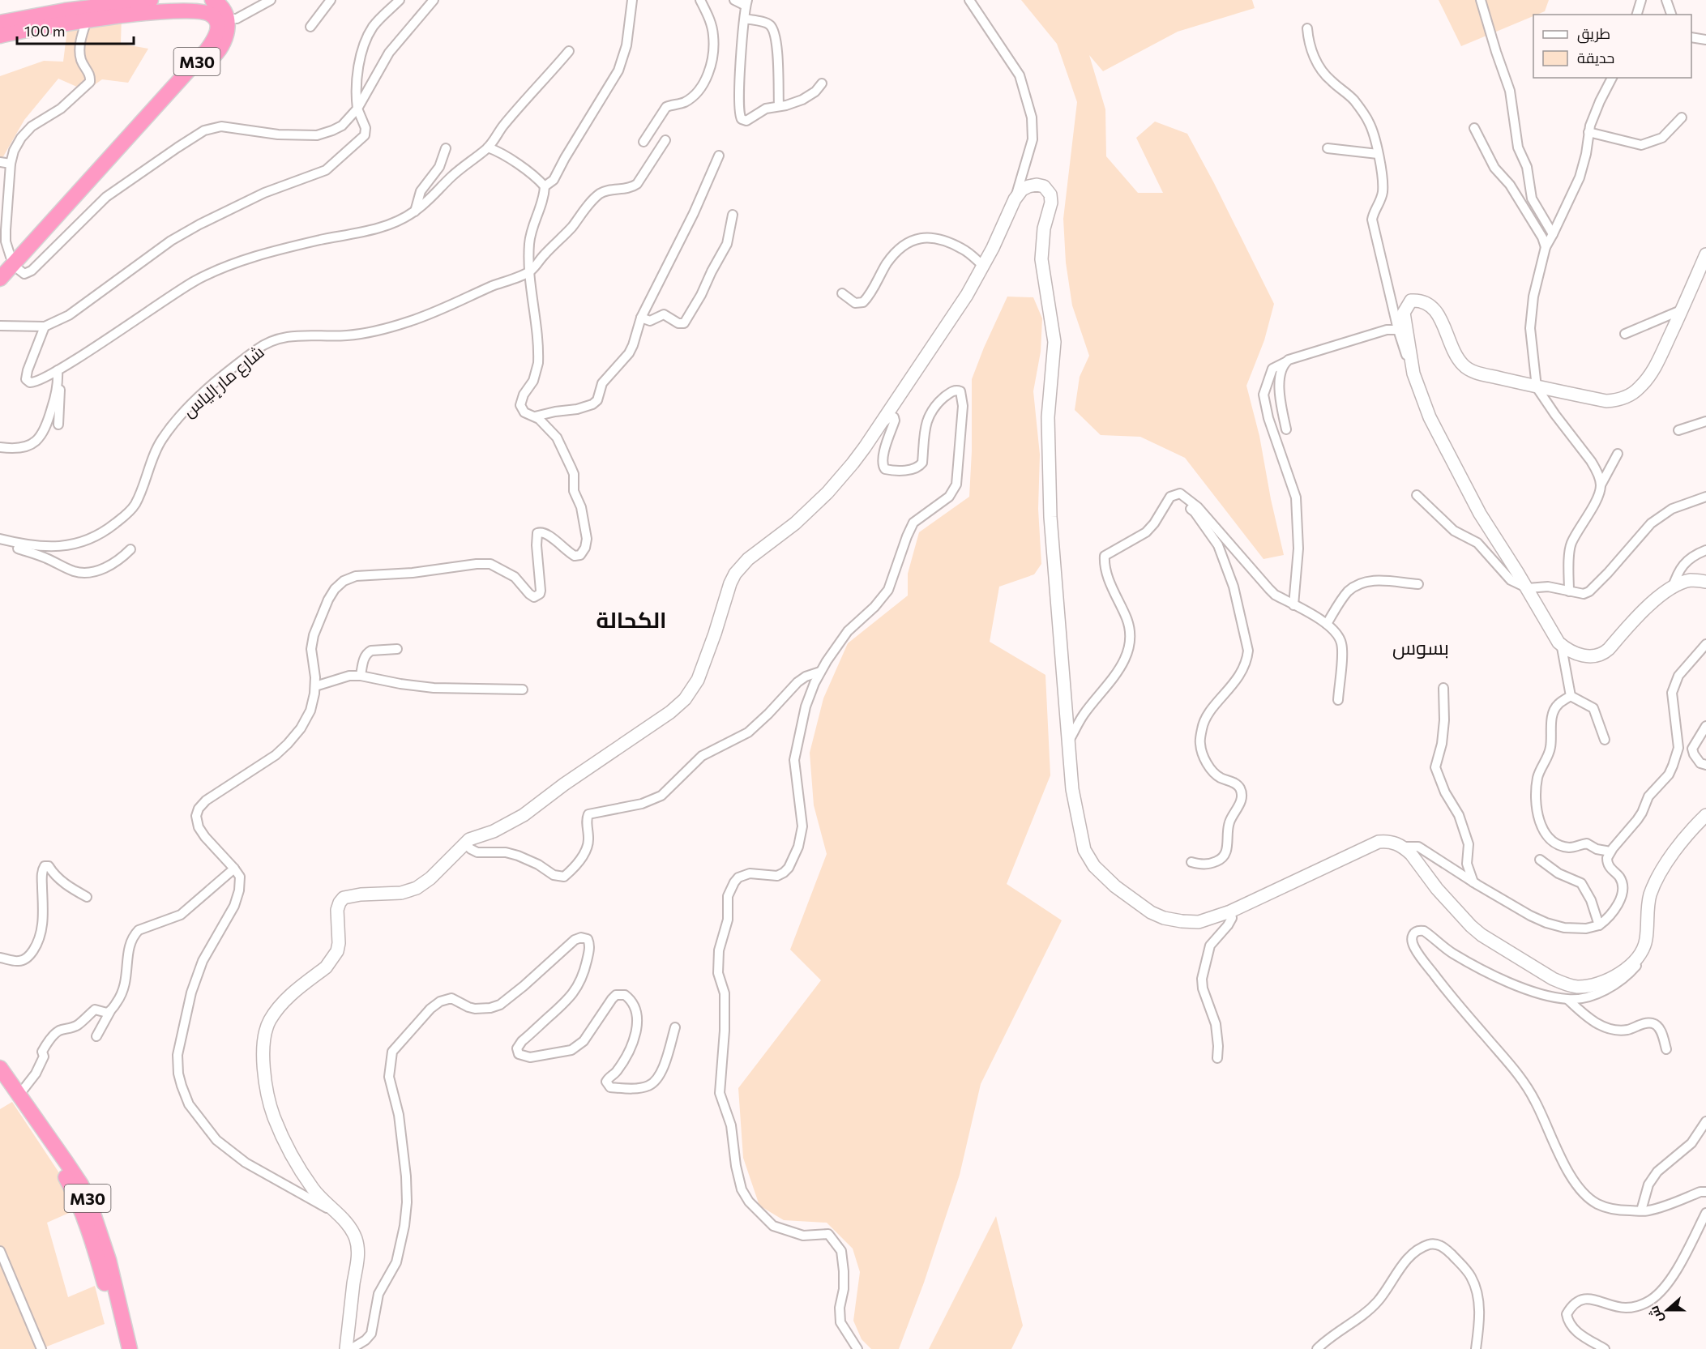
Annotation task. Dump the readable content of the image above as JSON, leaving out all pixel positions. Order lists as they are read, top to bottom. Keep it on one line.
{"streets":{"highway":["M30"],"street":["شارع مار إلياس"]},"districts":["الكحالة","بسوس"],"legend":["طريق","حديقة"],"scale_bar":"100 m","north":"left"}
